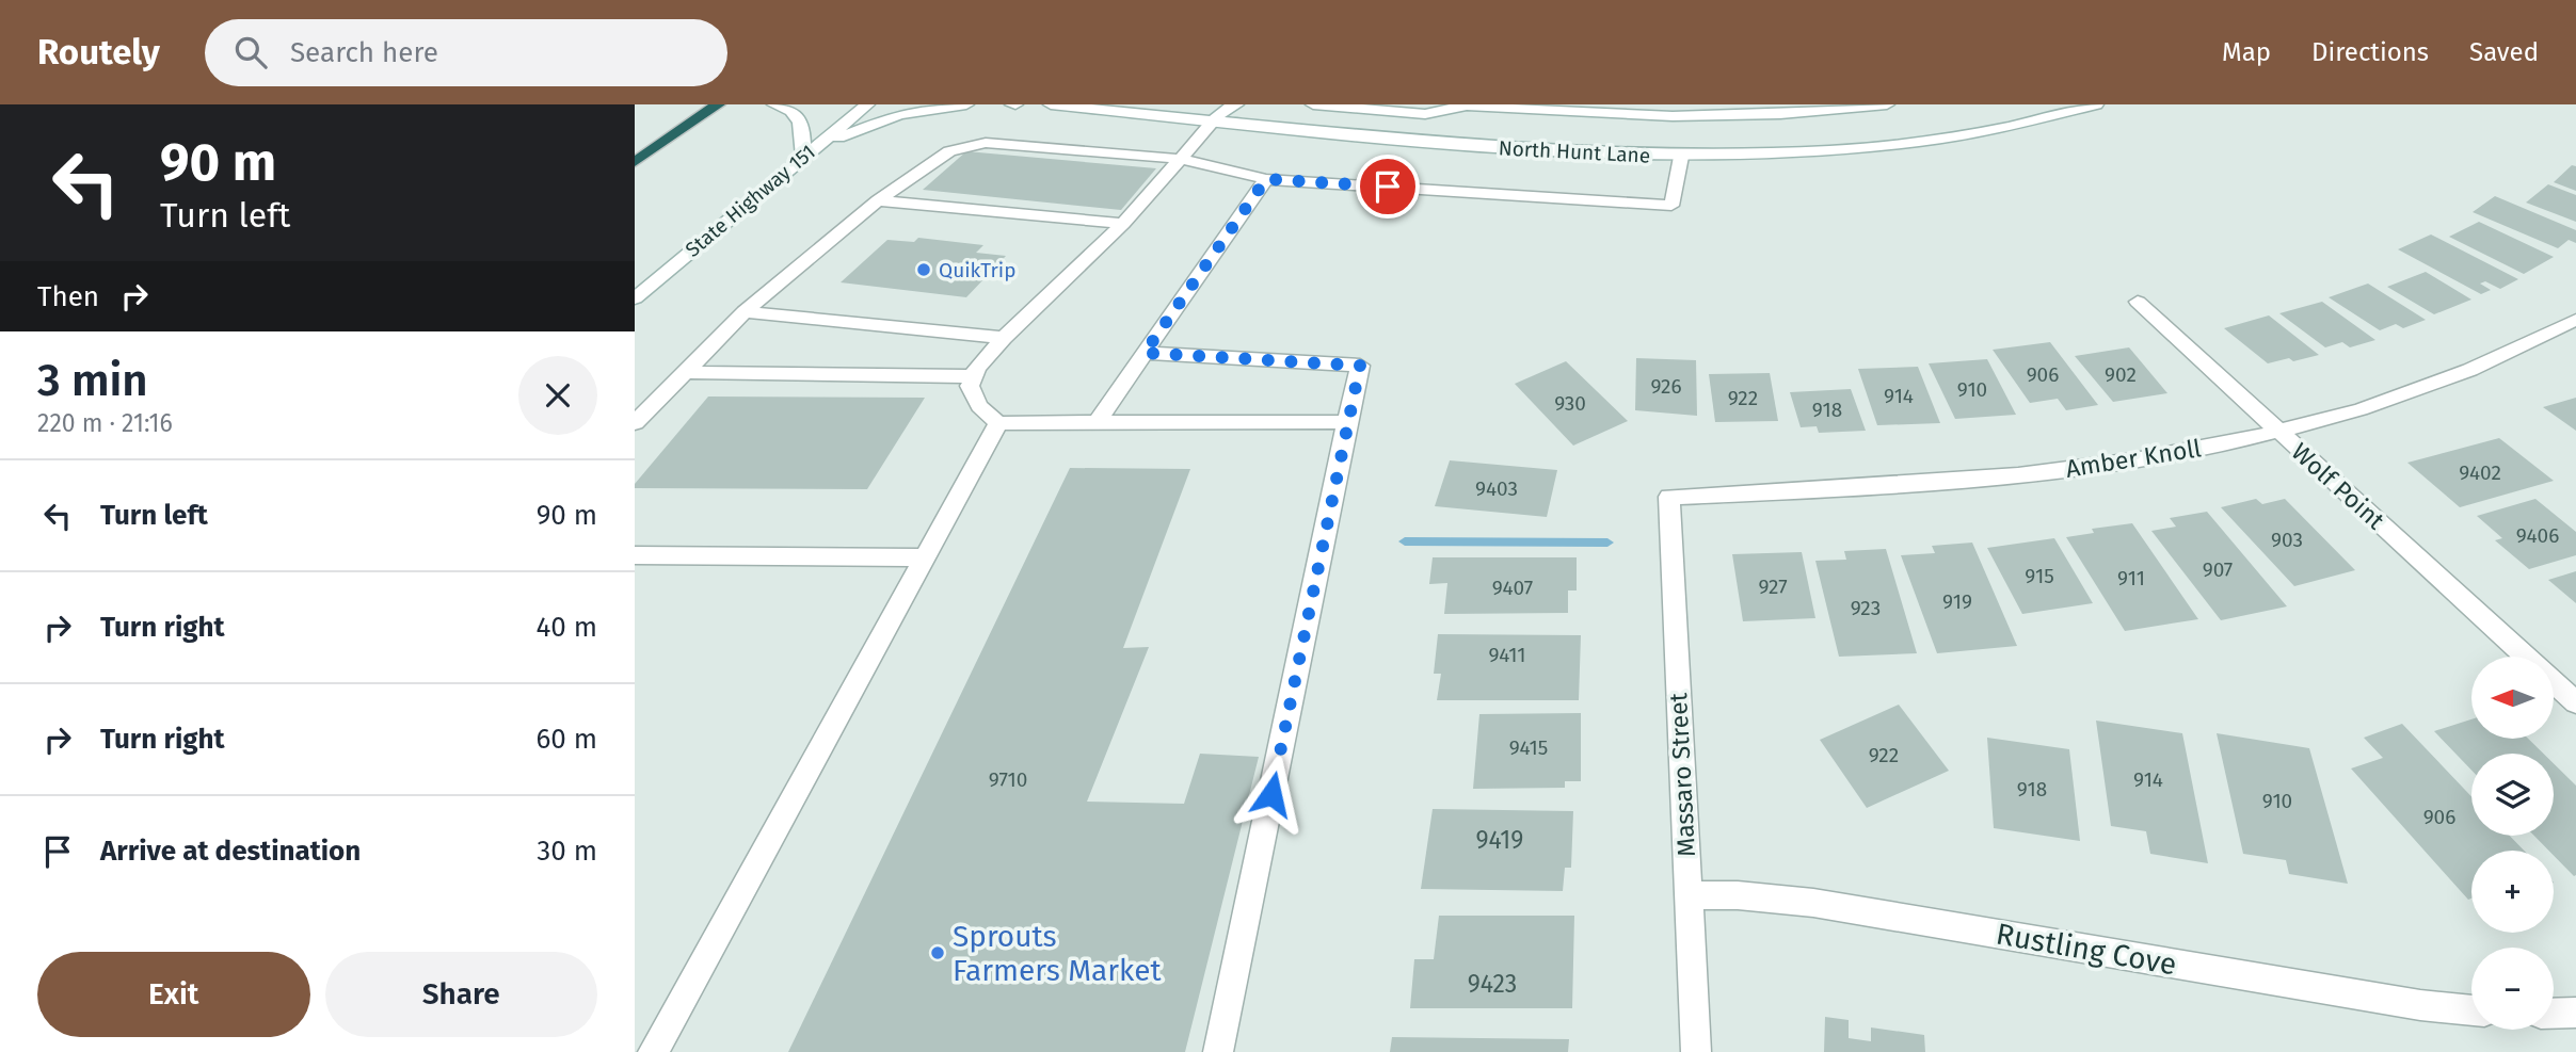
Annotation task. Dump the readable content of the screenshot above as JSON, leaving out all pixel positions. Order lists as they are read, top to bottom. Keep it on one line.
{"streets":{"main road":["North Hunt Lane","State Highway 151","Amber Knoll","Wolf Point","Massaro Street","Rustling Cove"]},"crossings":[["Amber Knoll","Wolf Point"],["Amber Knoll","Massaro Street"],["Massaro Street","Rustling Cove"]],"places":["QuikTrip","Sprouts Farmers Market"],"house_numbers":["906","902","926","910","914","922","930","918","9402","9403","9406","903","907","915","911","927","9407","919","923","9411","9415","922","9710","914","918","910","906","9419","9423"],"north":"left","page":{"header":"Routely","search":"Search here","nav":["Map","Directions","Saved"],"turn":["90 m","Turn left"],"then":"Then","heading":["3 min","220 m · 21:16"],"list":[{"name":"Turn left","value":"90 m"},{"name":"Turn right","value":"40 m"},{"name":"Turn right","value":"60 m"},{"name":"Arrive at destination","value":"30 m"}],"map_buttons":["+","−"],"buttons":["Exit","Share"]}}
